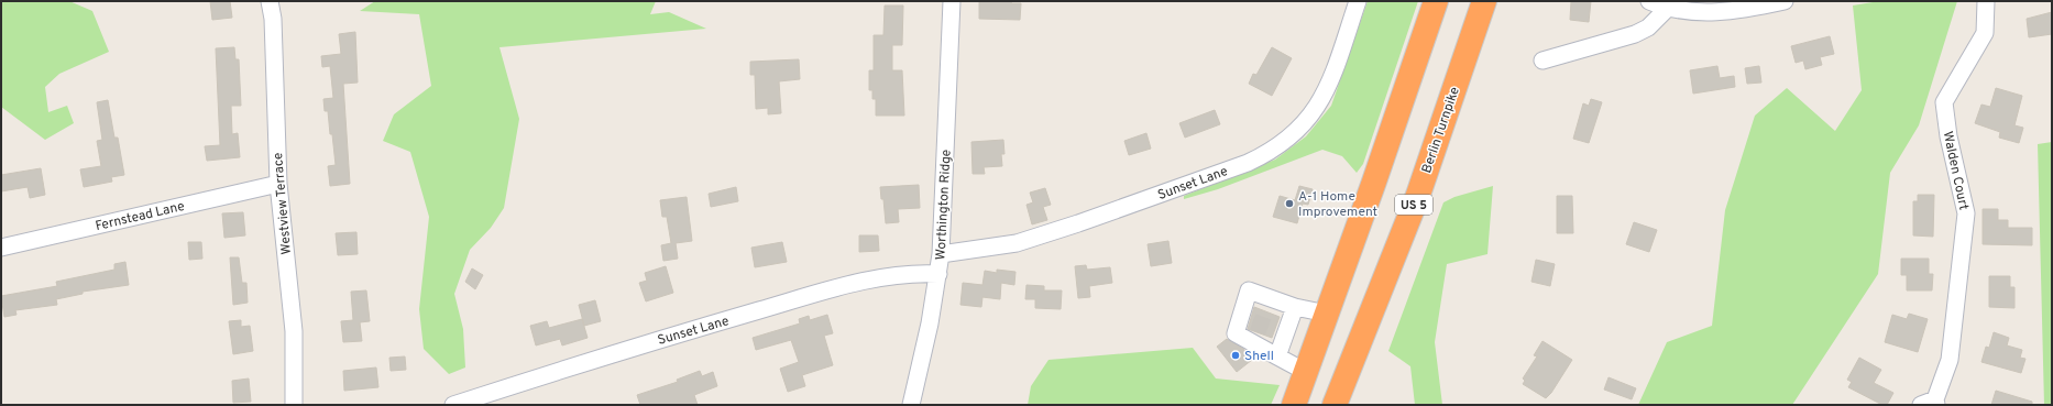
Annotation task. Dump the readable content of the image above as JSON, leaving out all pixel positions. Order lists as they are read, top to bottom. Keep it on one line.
{"streets":{"highway":["Berlin Turnpike","US 5"],"street":["Walden Court","Sunset Lane","Westview Terrace","Worthington Ridge","Fernstead Lane"]},"crossings":[["Sunset Lane","Worthington Ridge"],["Westview Terrace","Fernstead Lane"]],"places":["A-1 Home Improvement","Shell"]}
